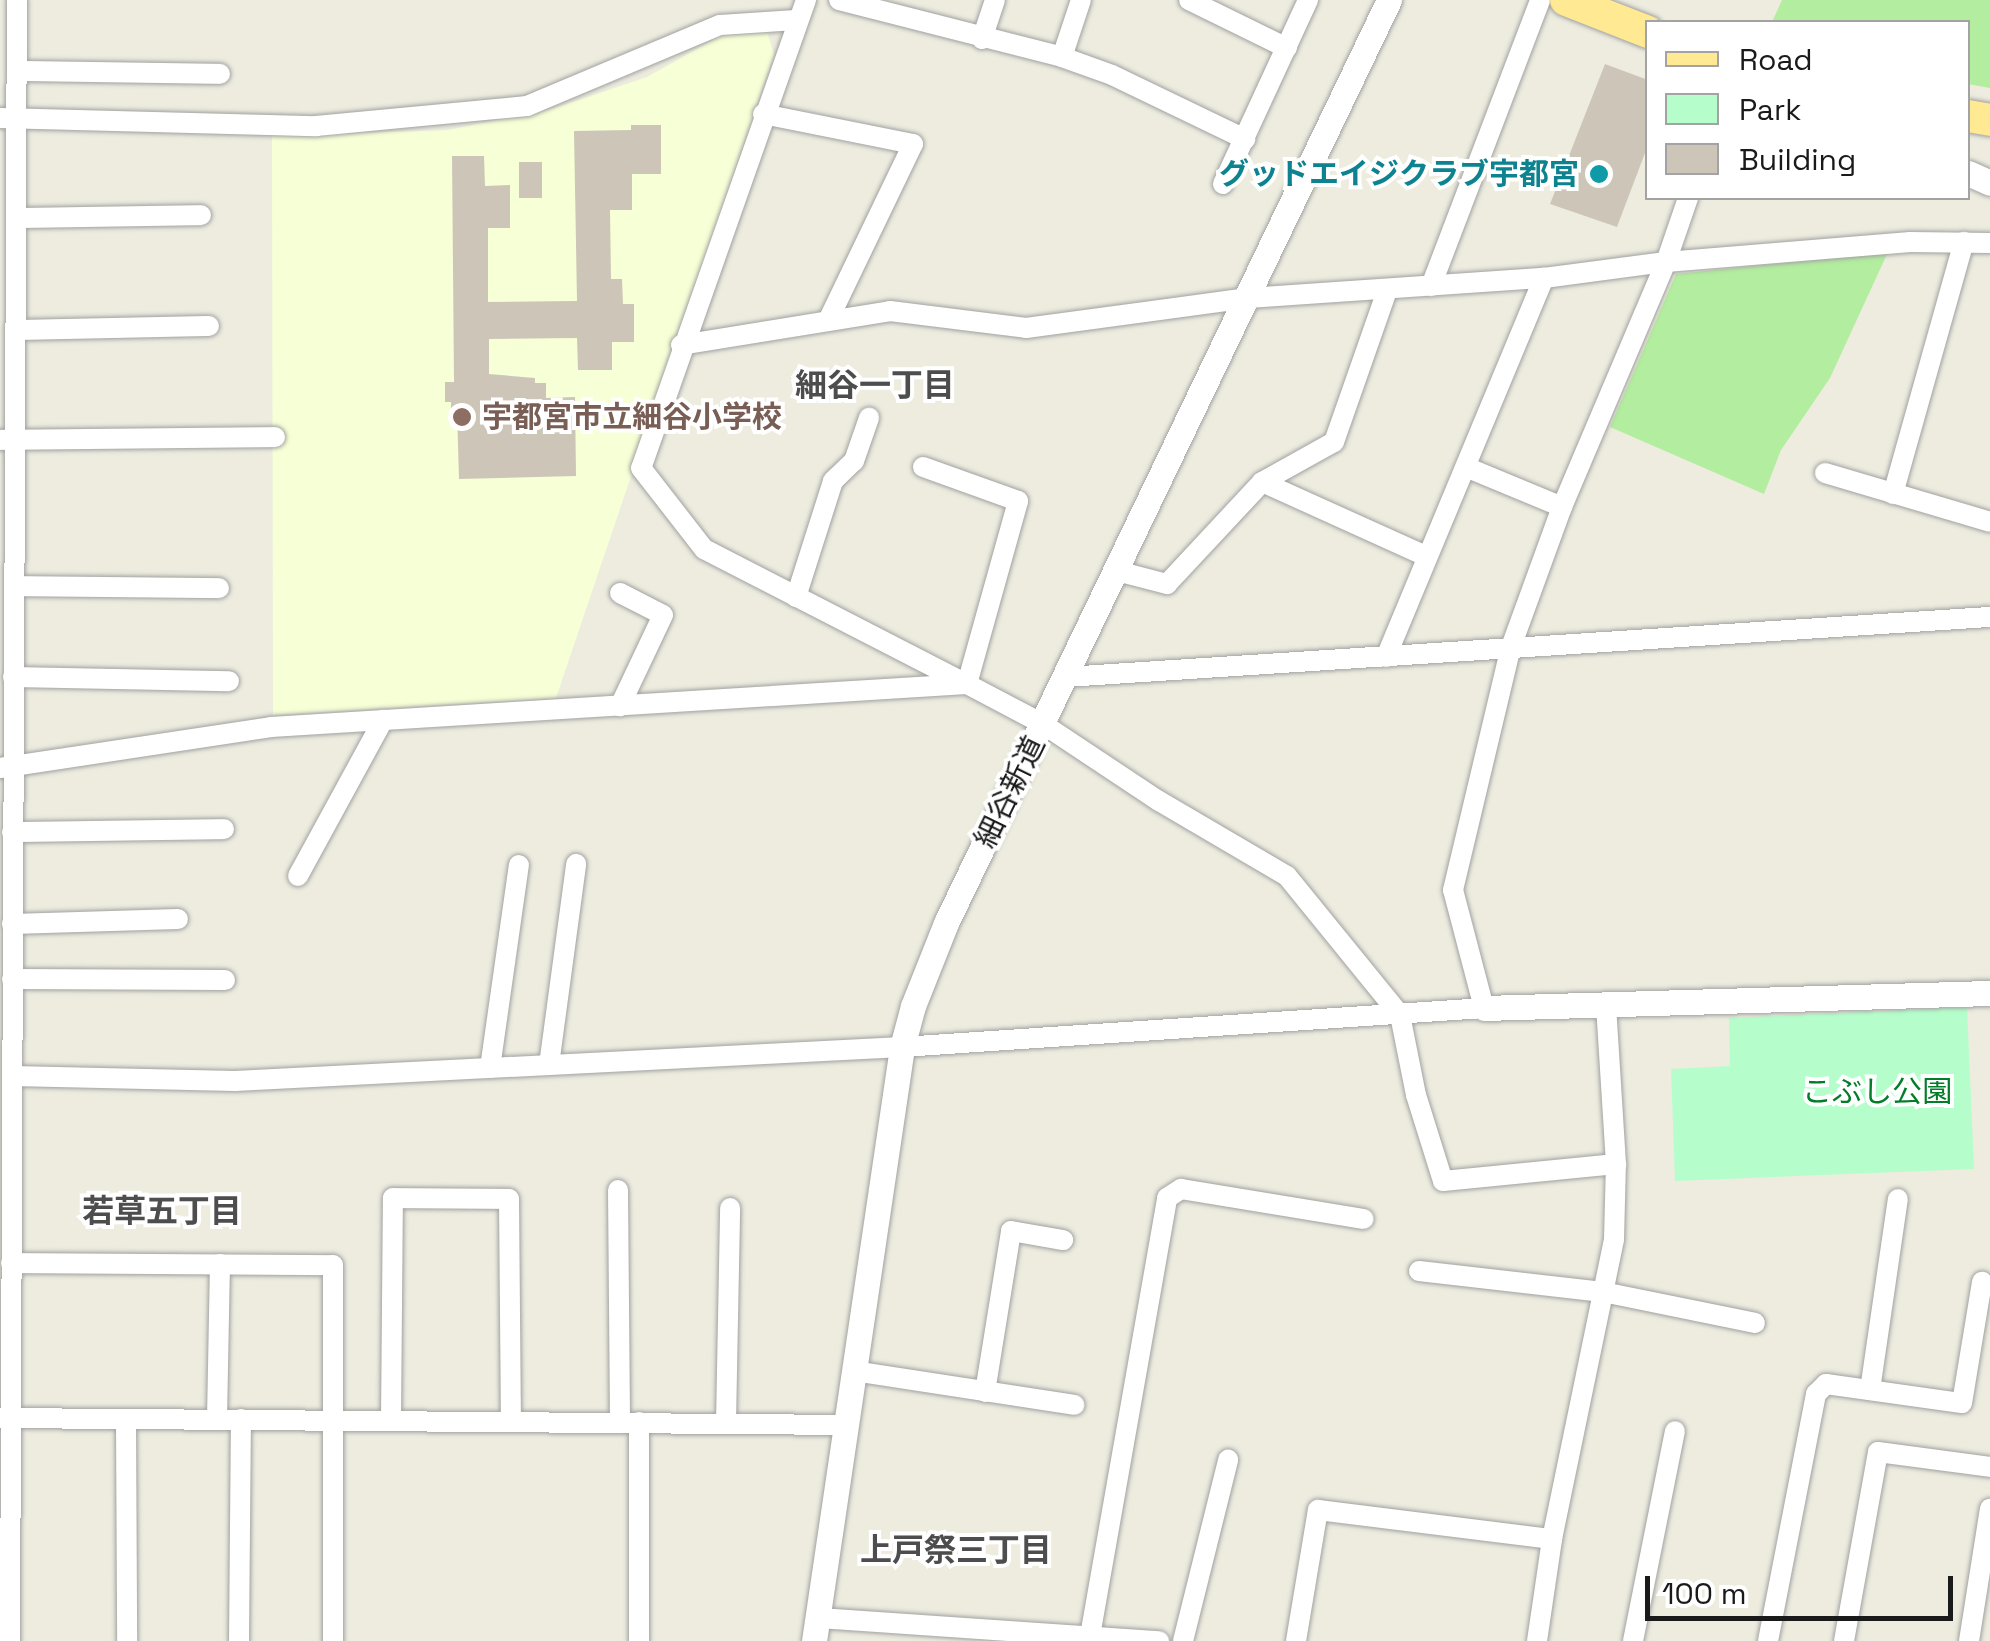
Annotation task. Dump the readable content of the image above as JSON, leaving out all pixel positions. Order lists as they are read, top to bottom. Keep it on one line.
{"streets":{"street":["細谷新道"]},"districts":["細谷一丁目","若草五丁目","上戸祭三丁目"],"parks":["こぶし公園"],"places":["グッドエイジクラブ宇都宮","宇都宮市立細谷小学校"],"legend":["Road","Park","Building"],"scale_bar":"100 m"}
